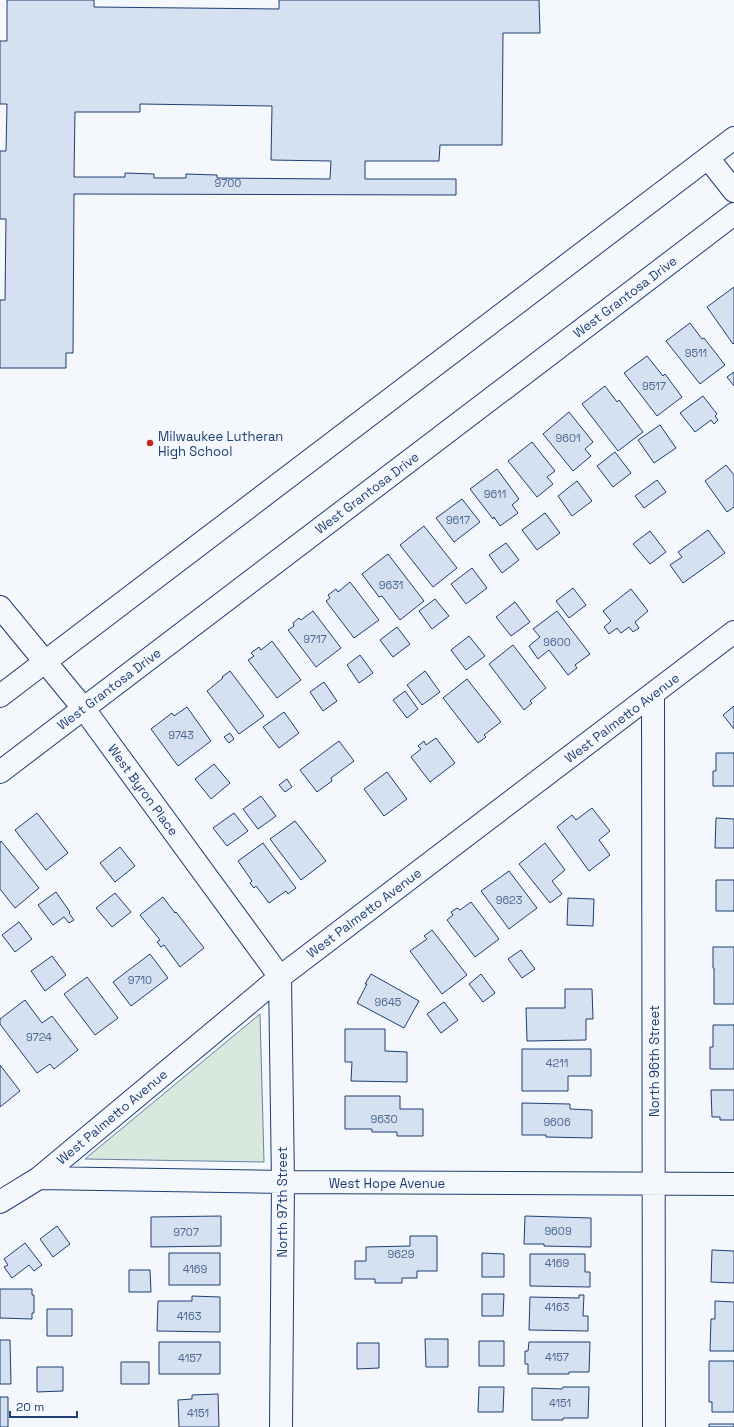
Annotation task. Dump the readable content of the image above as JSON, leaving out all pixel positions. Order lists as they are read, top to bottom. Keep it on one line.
{"streets":{"street":["West Grantosa Drive","West Palmetto Avenue","West Byron Place","North 96th Street","West Hope Avenue","North 97th Street"]},"crossings":[["West Grantosa Drive","West Byron Place"],["West Palmetto Avenue","West Byron Place"],["West Palmetto Avenue","North 96th Street"],["West Palmetto Avenue","West Hope Avenue"],["West Palmetto Avenue","North 97th Street"],["West Byron Place","North 97th Street"],["North 96th Street","West Hope Avenue"],["West Hope Avenue","North 97th Street"]],"places":["Milwaukee Lutheran High School"],"house_numbers":["9700","9511","9517","9601","9611","9617","9631","9717","9600","9743","9623","9710","9645","9724","4211","9630","9606","9609","9707","9629","4169","4169","4163","4163","4157","4157","4151","4151"],"scale_bar":"20 m"}
